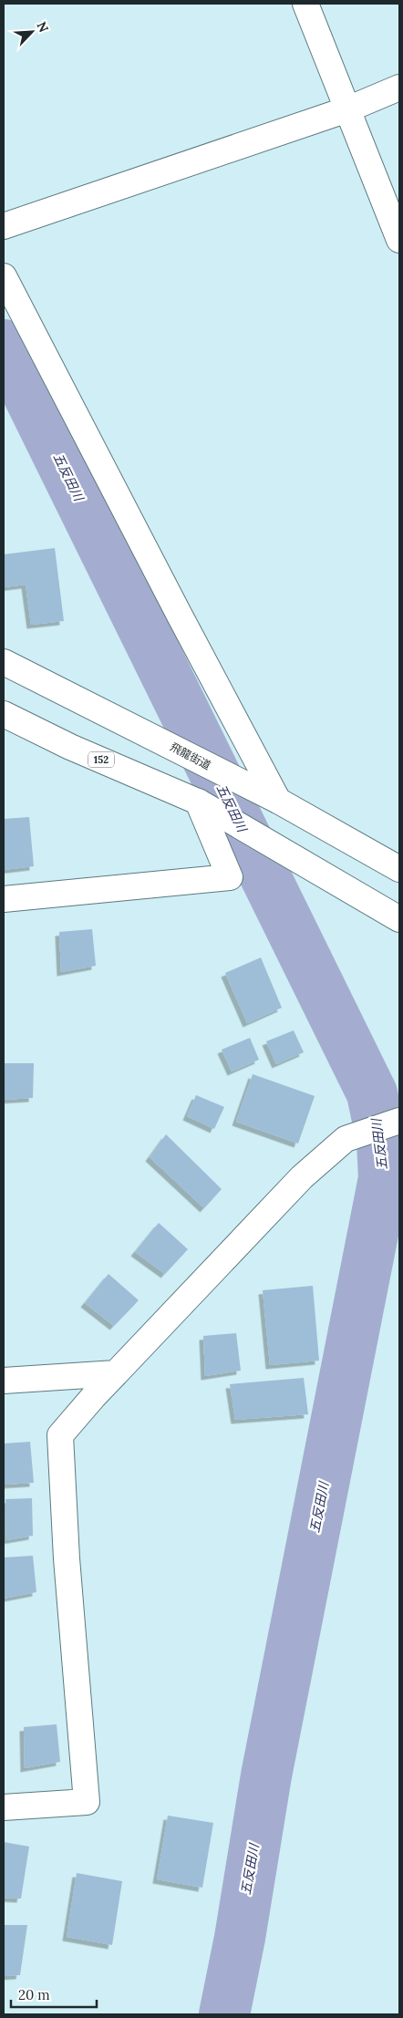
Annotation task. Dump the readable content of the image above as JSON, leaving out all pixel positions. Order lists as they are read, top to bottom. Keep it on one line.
{"streets":{"main road":["飛龍街道","152"]},"water":["五反田川"],"scale_bar":"20 m","north":"top right"}
